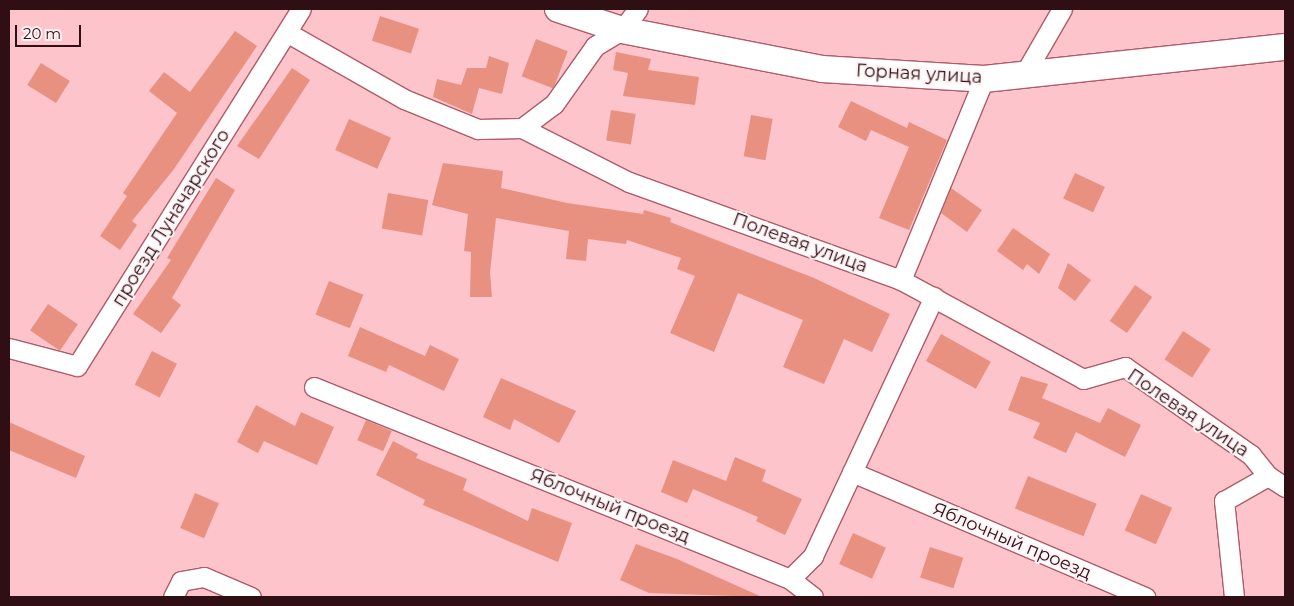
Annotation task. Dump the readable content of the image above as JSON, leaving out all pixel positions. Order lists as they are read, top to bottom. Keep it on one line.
{"streets":{"street":["Горная улица","проезд Луначарского","Полевая улица","Яблочный проезд"]},"crossings":[["проезд Луначарского","Полевая улица"]],"scale_bar":"20 m"}
